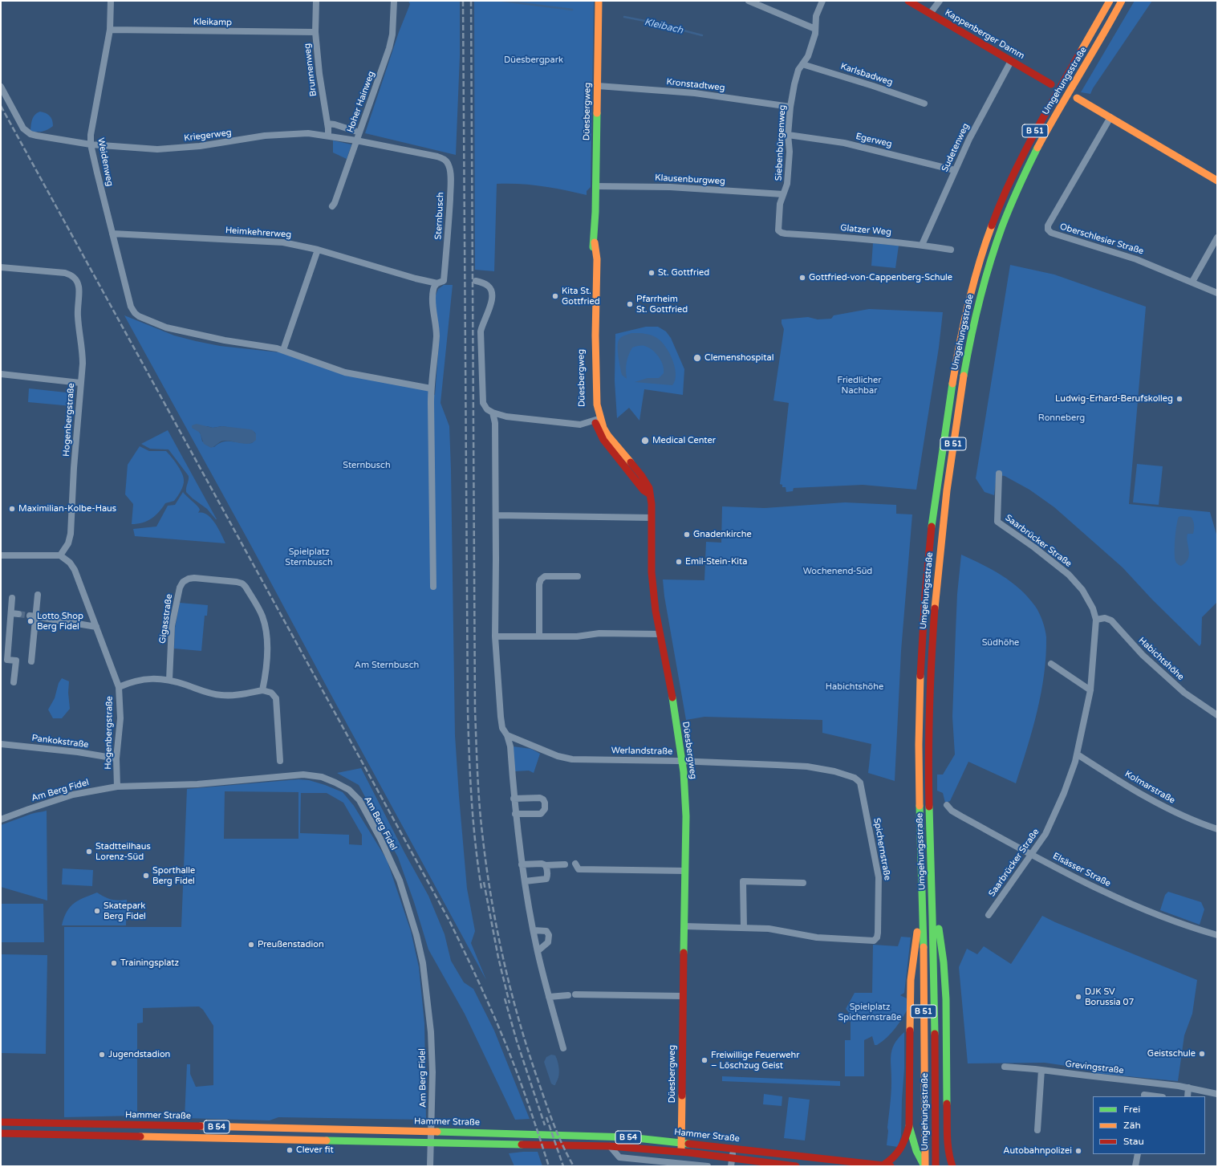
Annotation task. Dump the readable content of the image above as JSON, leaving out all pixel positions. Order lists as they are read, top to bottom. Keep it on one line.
{"streets":{"main road":["Kappenberger Damm","Umgehungsstraße","Düesbergweg","B 51","Hammer Straße","B 54"],"street":["Kleikamp","Brunnenweg","Karlsbadweg","Kronstadtweg","Hoher Hainweg","Kriegerweg","Egerweg","Siebenbürgenweg","Sudetenweg","Weidenweg","Klausenburgweg","Sternbusch","Glatzer Weg","Heimkehrerweg","Oberschlesier Straße","Hogenbergstraße","Saarbrücker Straße","Gigasstraße","Habichtshöhe","Pankokstraße","Werlandstraße","Kolmarstraße","Am Berg Fidel","Spichernstraße","Elsässer Straße","Grevingstraße"]},"crossings":[["Kleikamp","Brunnenweg"],["Kleikamp","Weidenweg"],["Kappenberger Damm","Sudetenweg"],["Brunnenweg","Kriegerweg"],["Karlsbadweg","Siebenbürgenweg"],["Umgehungsstraße","B 51"],["Kronstadtweg","Düesbergweg"],["Kronstadtweg","Siebenbürgenweg"],["Hoher Hainweg","Kriegerweg"],["Düesbergweg","Klausenburgweg"],["Düesbergweg","Werlandstraße"],["Düesbergweg","Spichernstraße"],["Düesbergweg","Hammer Straße"],["Düesbergweg","B 54"],["Kriegerweg","Weidenweg"],["Kriegerweg","Sternbusch"],["Egerweg","Siebenbürgenweg"],["Egerweg","Sudetenweg"],["Siebenbürgenweg","Klausenburgweg"],["Siebenbürgenweg","Glatzer Weg"],["Sudetenweg","Glatzer Weg"],["Weidenweg","Heimkehrerweg"],["Sternbusch","Heimkehrerweg"],["Hogenbergstraße","Pankokstraße"],["Hogenbergstraße","Am Berg Fidel"],["Saarbrücker Straße","Habichtshöhe"],["Saarbrücker Straße","Kolmarstraße"],["Saarbrücker Straße","Elsässer Straße"],["Werlandstraße","Spichernstraße"],["Am Berg Fidel","Hammer Straße"],["Am Berg Fidel","B 54"]],"water":["Kleibach"],"parks":["Düesbergpark","Friedlicher Nachbar","Ronneberg","Sternbusch","Spielplatz Sternbusch","Wochenend-Süd","Südhöhe","Am Sternbusch","Habichtshöhe","Spielplatz Spichernstraße"],"places":["St. Gottfried","Gottfried-von-Cappenberg-Schule","Kita St. Gottfried","Pfarrheim St. Gottfried","Clemenshospital","Ludwig-Erhard-Berufskolleg","Medical Center","Maximilian-Kolbe-Haus","Gnadenkirche","Emil-Stein-Kita","Lotto Shop Berg Fidel","Stadtteilhaus Lorenz-Süd","Sporthalle Berg Fidel","Skatepark Berg Fidel","Preußenstadion","Trainingsplatz","DJK SV Borussia 07","Geistschule","Jugendstadion","Freiwillige Feuerwehr – Löschzug Geist","Clever fit","Autobahnpolizei"],"legend":["Frei","Zäh","Stau"]}
